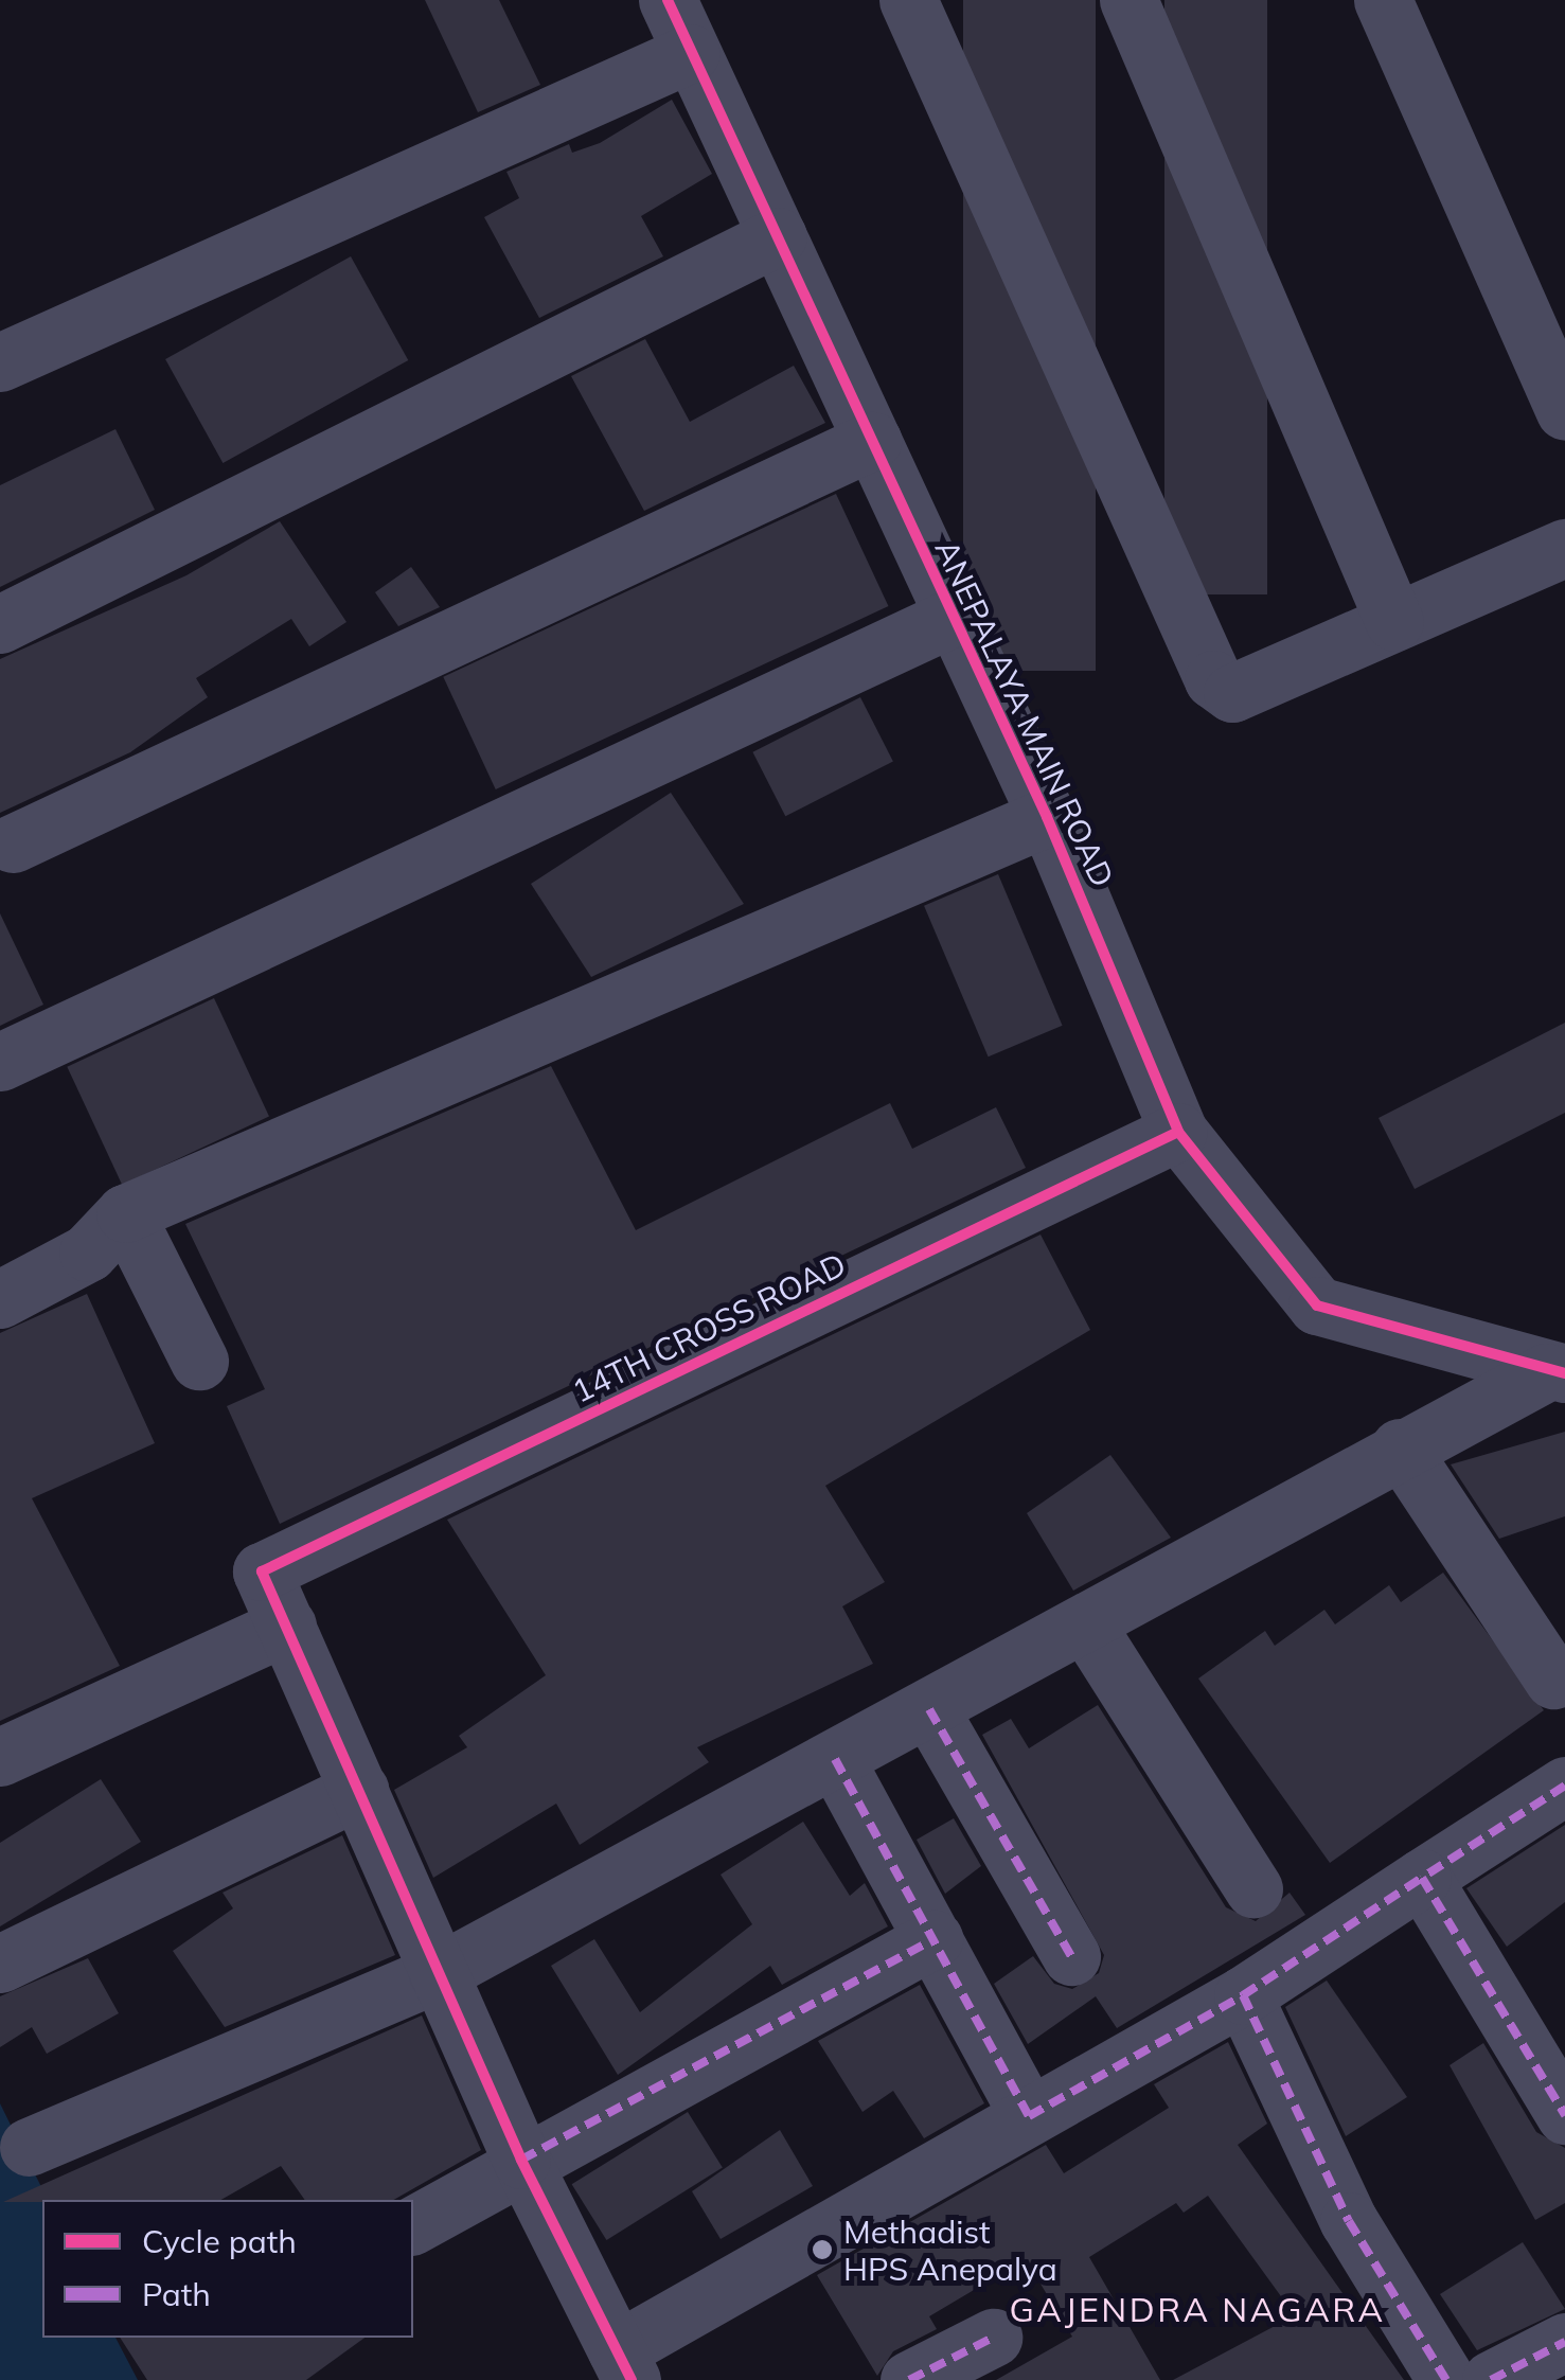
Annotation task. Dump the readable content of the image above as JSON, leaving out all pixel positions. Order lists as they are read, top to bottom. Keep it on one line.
{"streets":{"street":["ANEPALAYA MAIN ROAD","14TH CROSS ROAD"]},"crossings":[["ANEPALAYA MAIN ROAD","14TH CROSS ROAD"]],"districts":["GAJENDRA NAGARA"],"places":["Methadist HPS Anepalya"],"legend":["Cycle path","Path"]}
